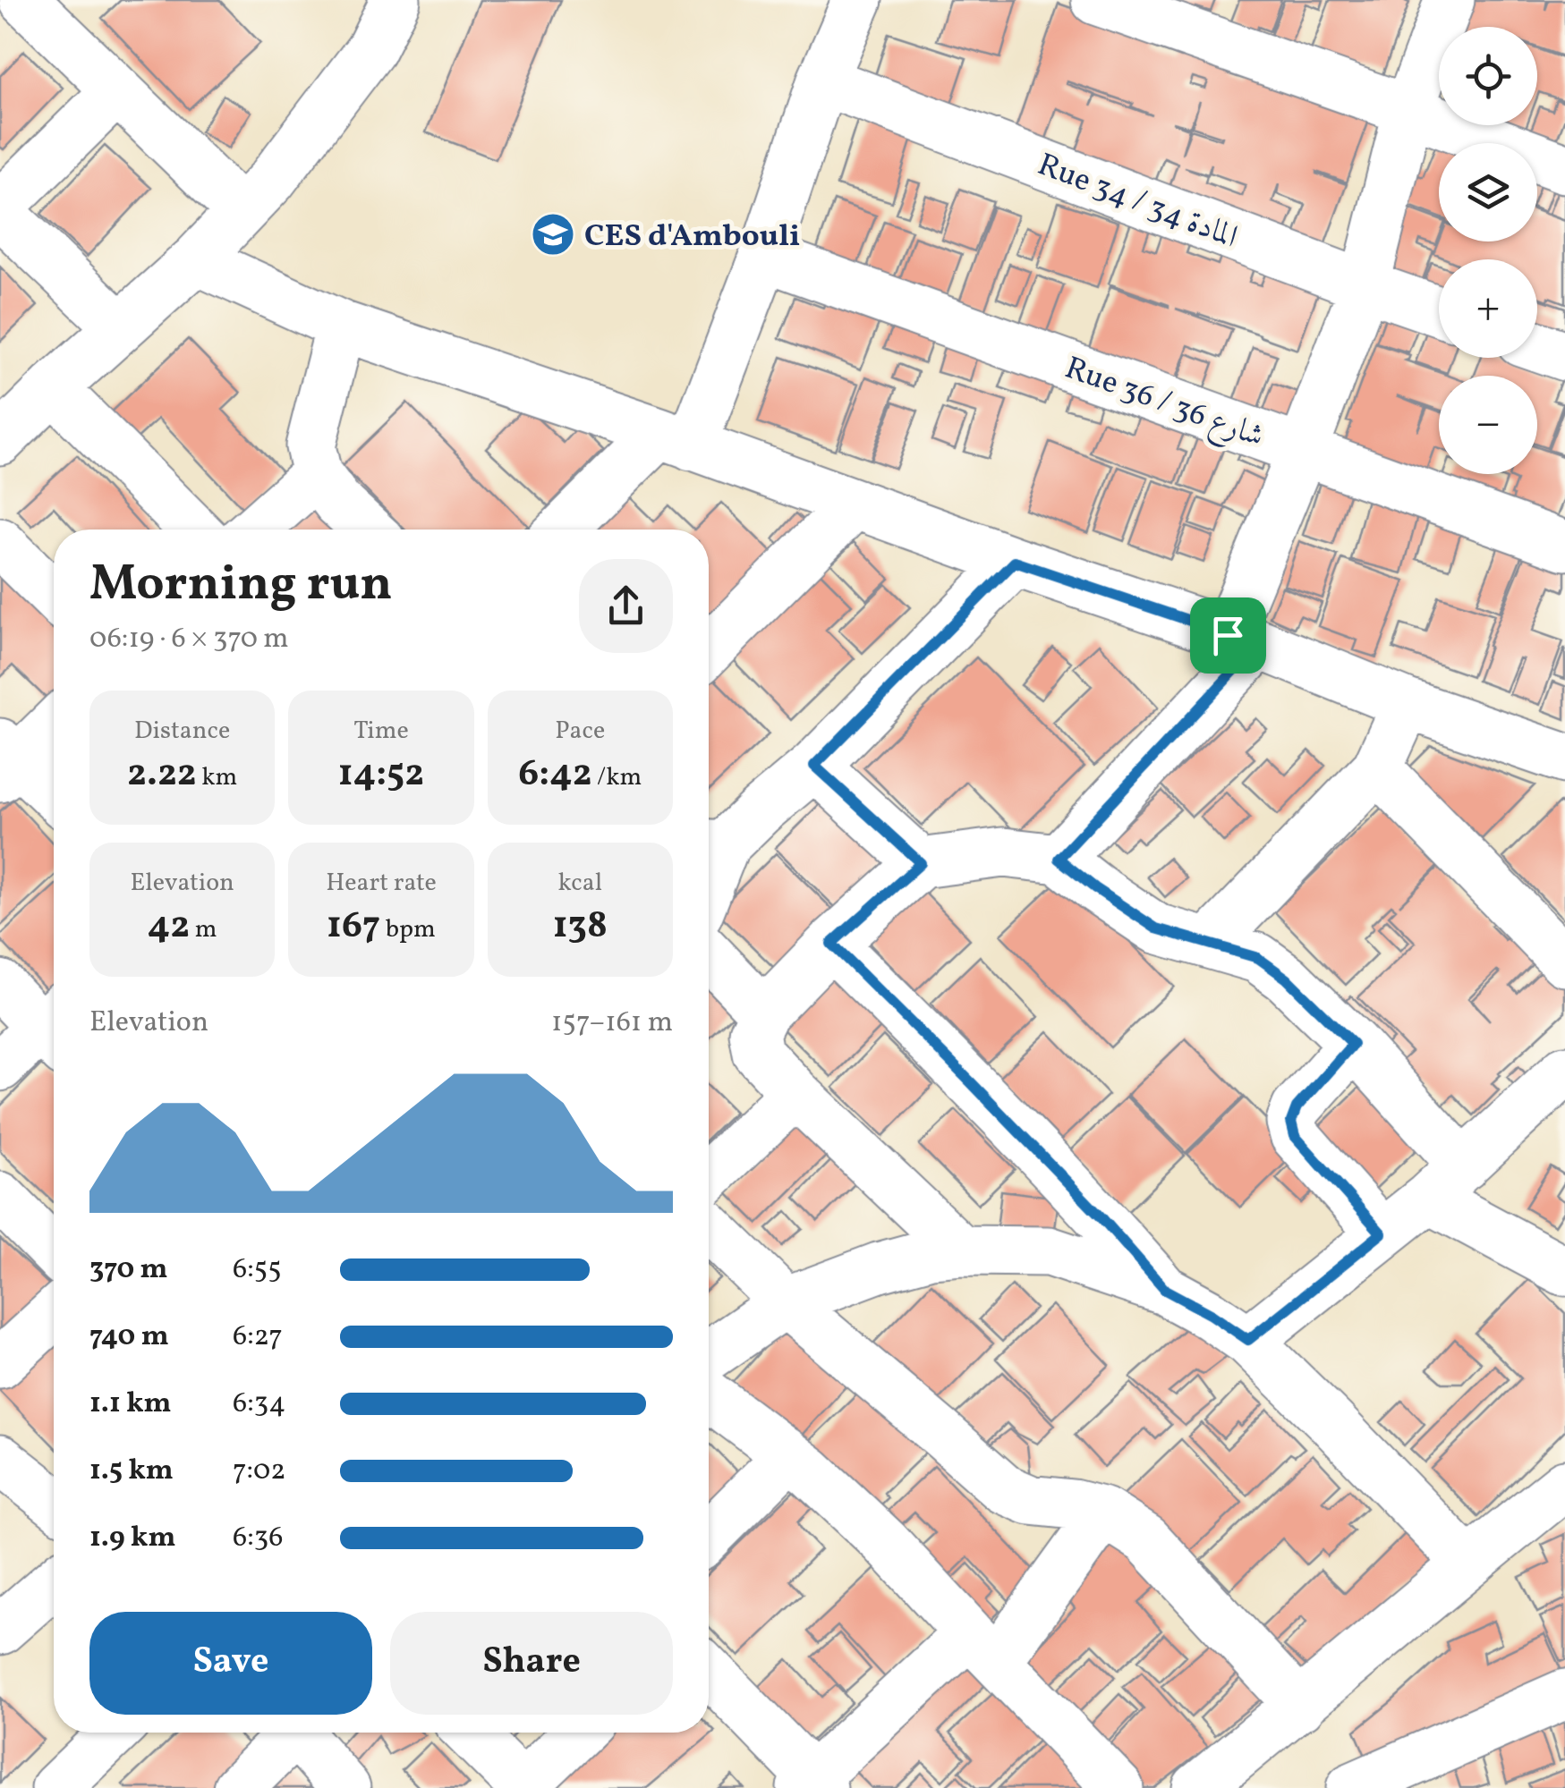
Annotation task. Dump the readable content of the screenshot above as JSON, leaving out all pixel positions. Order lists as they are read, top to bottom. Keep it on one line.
{"streets":{"street":["Rue 34 / المادة 34","Rue 36 / شارع 36"]},"places":{"school or university":["CES d'Ambouli"]},"page":{"map_buttons":["+","−"],"heading":["Morning run","06:19 · 6 × 370 m"],"stats":[["Distance","2.22 km"],["Time","14:52"],["Pace","6:42 /km"],["Elevation","42 m"],["Heart rate","167 bpm"],["kcal","138"]],"chart":["Elevation","157–161 m"],"list":[{"name":"370 m","note":"6:55"},{"name":"740 m","note":"6:27"},{"name":"1.1 km","note":"6:34"},{"name":"1.5 km","note":"7:02"},{"name":"1.9 km","note":"6:36"}],"buttons":["Save","Share"]}}
